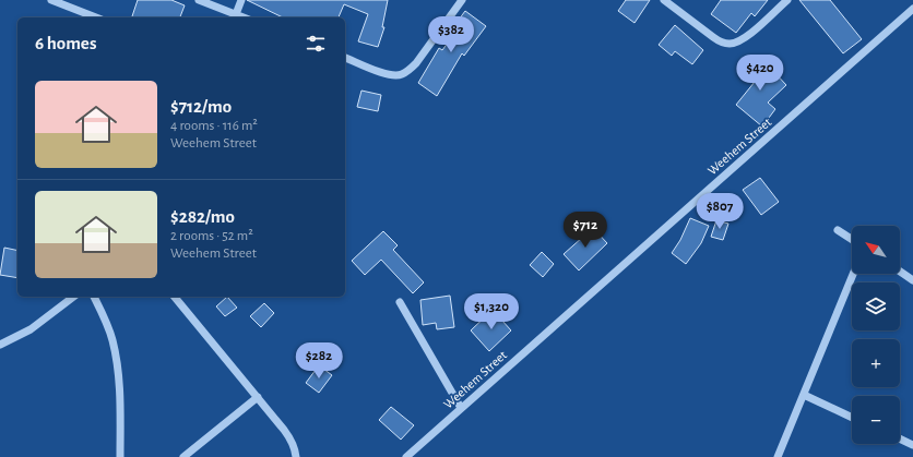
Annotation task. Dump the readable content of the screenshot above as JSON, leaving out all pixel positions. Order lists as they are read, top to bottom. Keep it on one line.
{"streets":{"street":["Weehem Street"]},"north":"top left","page":{"price":["$382","$420","$807","$712","$1,320","$282"],"heading":"6 homes","list":[{"name":"$712/mo","note":"4 rooms · 116 m² · Weehem Street"},{"name":"$282/mo","note":"2 rooms · 52 m² · Weehem Street"}],"map_buttons":["+","−"]}}
